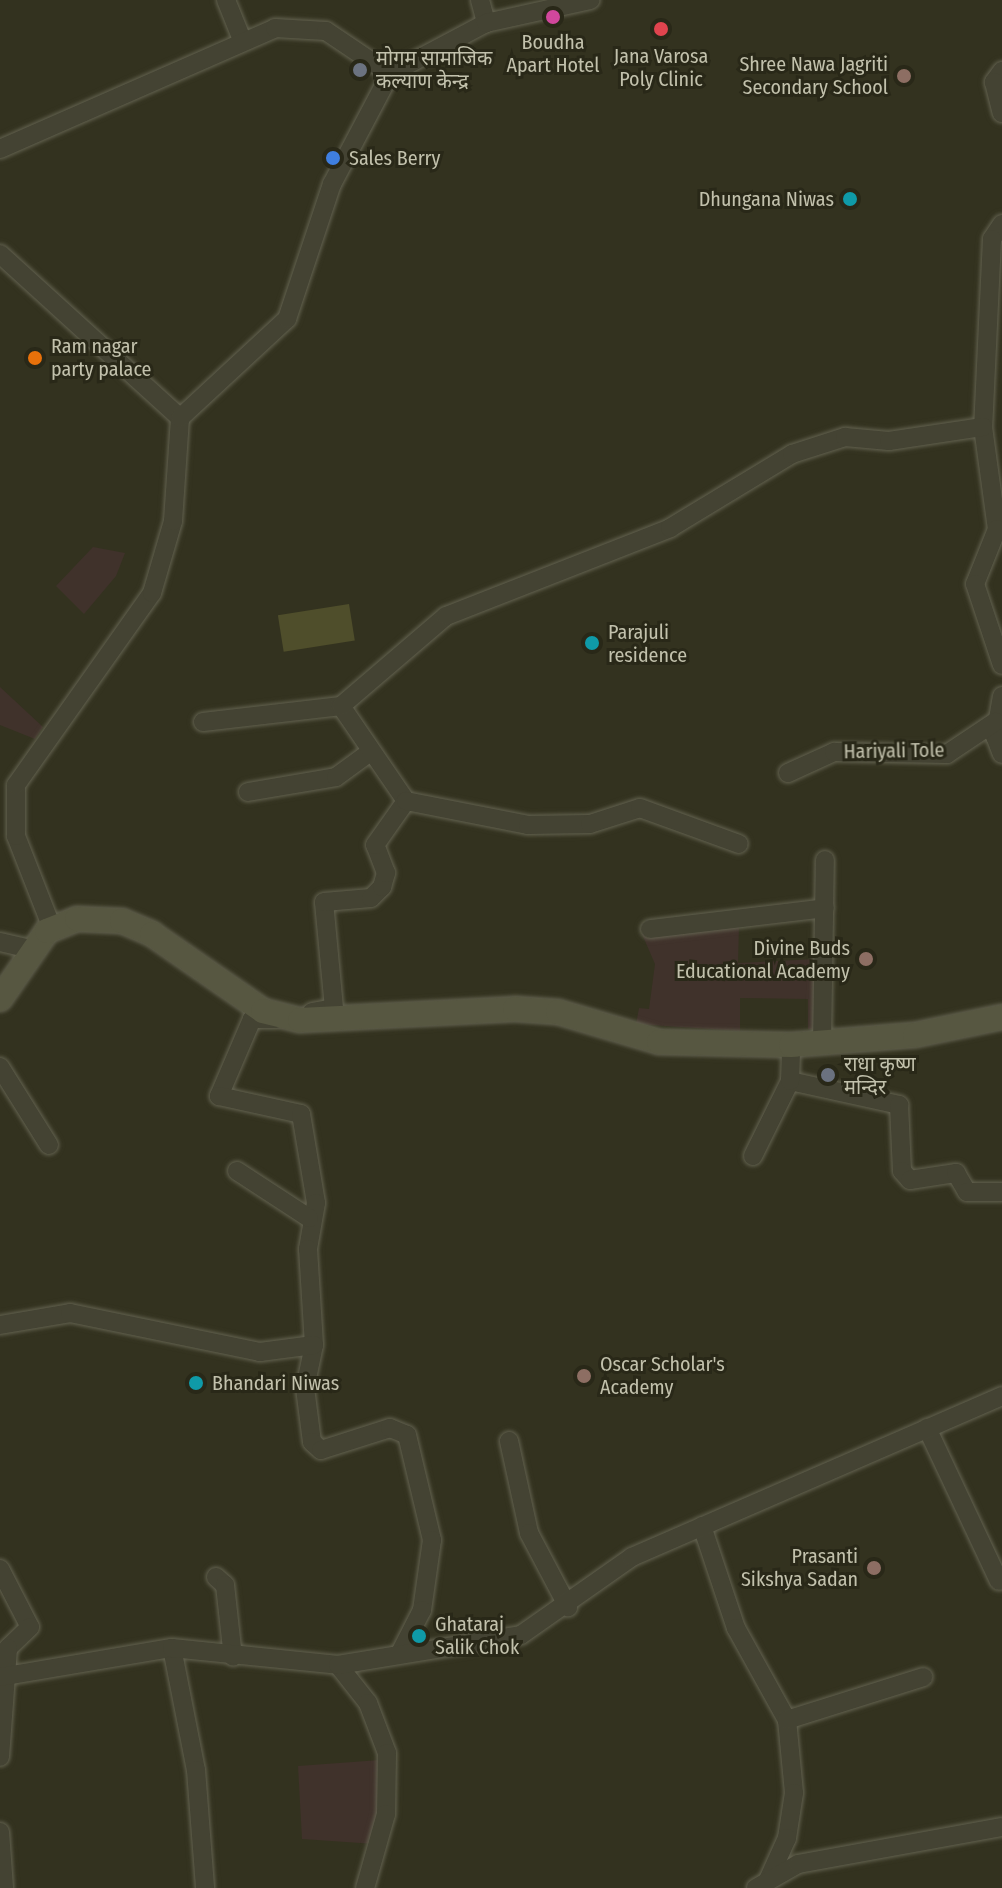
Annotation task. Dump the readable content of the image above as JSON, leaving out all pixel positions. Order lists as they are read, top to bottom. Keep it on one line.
{"streets":{"street":["Hariyali Tole"]},"places":["Boudha Apart Hotel","Jana Varosa Poly Clinic","मोगम सामाजिक कल्याण केन्द्र","Shree Nawa Jagriti Secondary School","Sales Berry","Dhungana Niwas","Ram nagar party palace","Parajuli residence","Divine Buds Educational Academy","राधा कृष्ण मन्दिर","Oscar Scholar's Academy","Bhandari Niwas","Prasanti Sikshya Sadan","Ghataraj Salik Chok"]}
